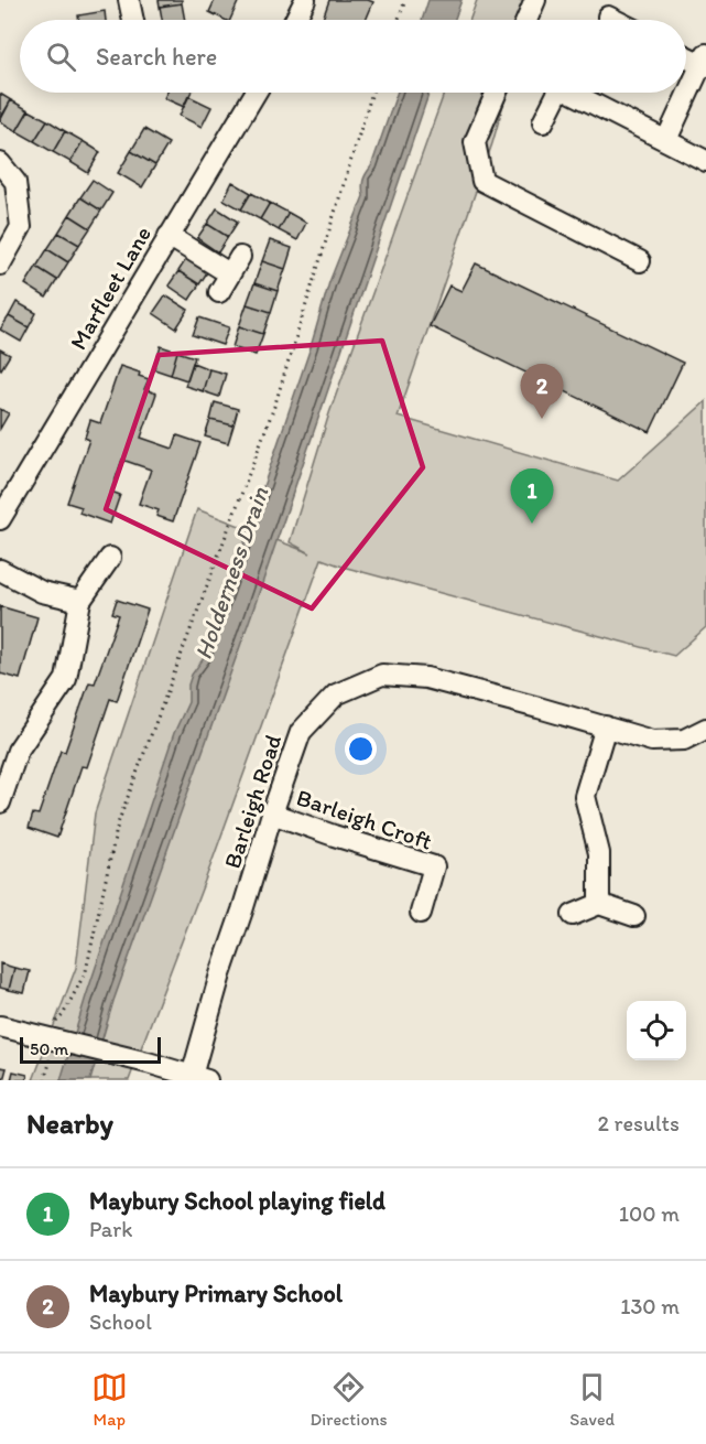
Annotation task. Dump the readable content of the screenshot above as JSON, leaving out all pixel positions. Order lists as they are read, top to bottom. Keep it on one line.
{"streets":{"street":["Marfleet Lane","Barleigh Road","Barleigh Croft"]},"crossings":[["Barleigh Road","Barleigh Croft"]],"water":["Holderness Drain"],"scale_bar":"50 m","page":{"search":"Search here","pins":["2","1"],"scale":"50 m","heading":["Nearby","2 results"],"list":[{"mark":"1","name":"Maybury School playing field","note":"Park","value":"100 m"},{"mark":"2","name":"Maybury Primary School","note":"School","value":"130 m"}],"nav":["Map","Directions","Saved"]}}
